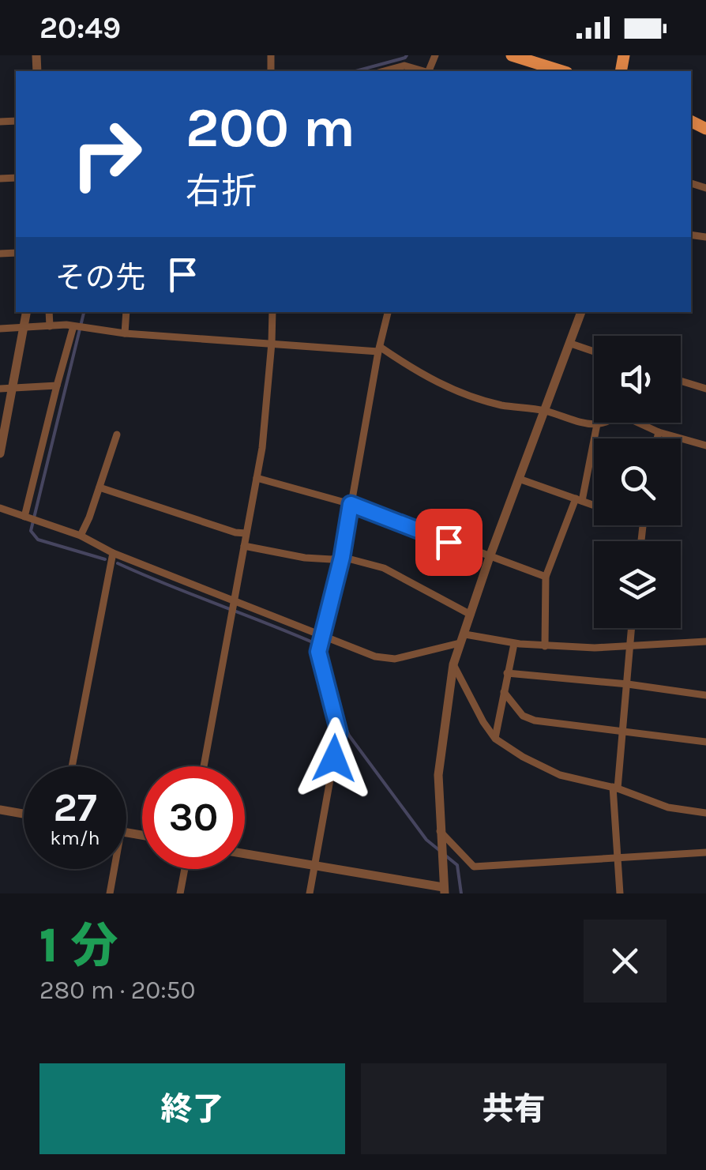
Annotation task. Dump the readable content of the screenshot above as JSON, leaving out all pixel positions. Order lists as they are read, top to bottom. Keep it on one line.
{"page":{"status":"20:49","turn":["200 m","右折"],"then":"その先","speed":"27 km/h","limit":"30","heading":["1 分","280 m · 20:50"],"buttons":["終了","共有"]}}
